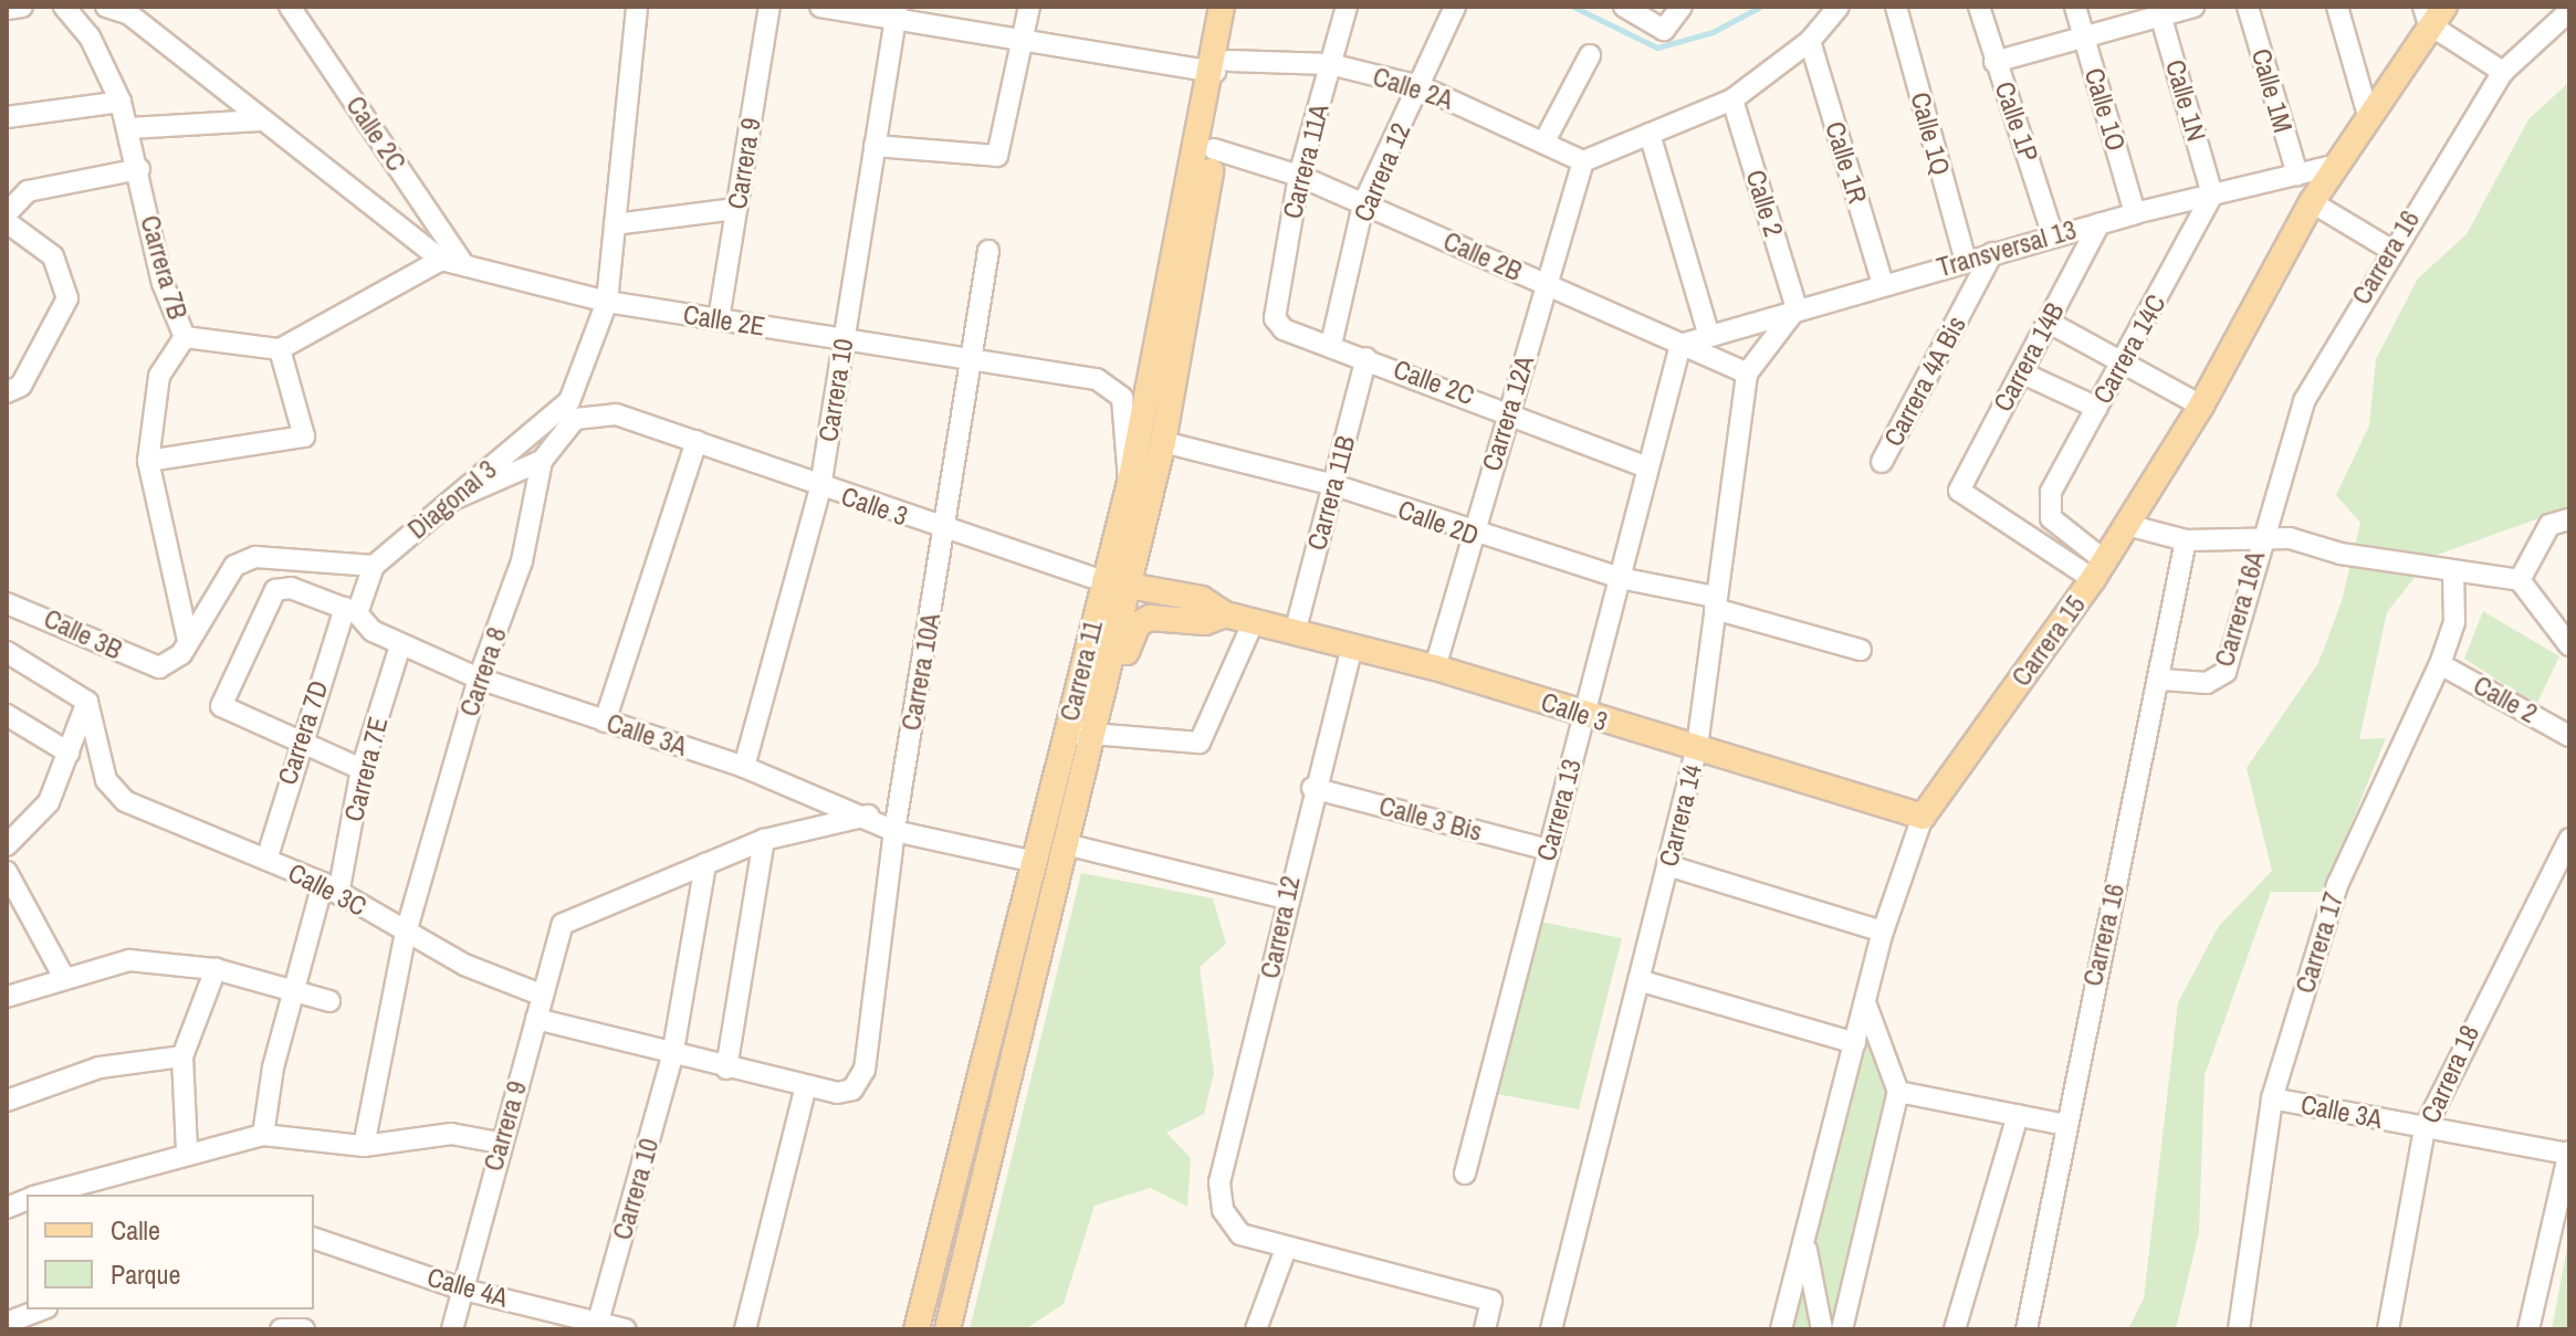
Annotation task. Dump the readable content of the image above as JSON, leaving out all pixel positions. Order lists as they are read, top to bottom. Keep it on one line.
{"streets":{"main road":["Calle 3","Carrera 15","Carrera 11"],"street":["Calle 2A","Calle 1M","Calle 1N","Calle 1O","Calle 1P","Calle 2C","Calle 1Q","Carrera 11A","Calle 1R","Carrera 9","Carrera 12","Calle 2","Transversal 13","Calle 2B","Carrera 16","Carrera 7B","Calle 2E","Carrera 14C","Carrera 14B","Carrera 4A Bis","Carrera 10","Carrera 12A","Carrera 11B","Diagonal 3","Calle 2D","Carrera 16A","Calle 3B","Carrera 8","Carrera 10A","Carrera 7D","Calle 3A","Carrera 7E","Carrera 13","Carrera 14","Calle 3 Bis","Calle 3C","Carrera 17","Carrera 18","Calle 4A"]},"crossings":[["Calle 2A","Carrera 11A"],["Calle 2A","Carrera 12"],["Calle 2A","Carrera 12A"],["Calle 2A","Carrera 11"],["Calle 1M","Transversal 13"],["Calle 1N","Transversal 13"],["Calle 1N","Carrera 14C"],["Calle 1O","Transversal 13"],["Calle 1P","Transversal 13"],["Calle 2C","Carrera 11A"],["Calle 2C","Carrera 12"],["Calle 2C","Calle 2E"],["Calle 2C","Carrera 12A"],["Calle 2C","Carrera 11B"],["Calle 2C","Carrera 13"],["Calle 1Q","Transversal 13"],["Carrera 11A","Calle 2B"],["Calle 1R","Transversal 13"],["Carrera 9","Calle 2E"],["Carrera 9","Carrera 10"],["Carrera 9","Calle 3C"],["Carrera 9","Calle 4A"],["Carrera 12","Calle 2B"],["Carrera 12","Calle 3"],["Carrera 12","Calle 3 Bis"],["Calle 2","Transversal 13"],["Calle 2","Carrera 14"],["Calle 2","Carrera 17"],["Transversal 13","Calle 2B"],["Transversal 13","Carrera 14C"],["Transversal 13","Carrera 14B"],["Transversal 13","Carrera 4A Bis"],["Transversal 13","Carrera 15"],["Transversal 13","Carrera 13"],["Transversal 13","Carrera 14"],["Calle 2B","Carrera 12A"],["Calle 2B","Carrera 11"],["Calle 2B","Carrera 13"],["Calle 2B","Carrera 14"],["Carrera 16","Carrera 16A"],["Carrera 7B","Calle 3B"],["Calle 2E","Carrera 10"],["Calle 2E","Carrera 11"],["Calle 2E","Carrera 8"],["Calle 2E","Carrera 10A"],["Carrera 14C","Carrera 14B"],["Carrera 14C","Carrera 15"],["Carrera 14B","Carrera 15"],["Carrera 10","Calle 3"],["Carrera 10","Calle 3A"],["Carrera 10","Calle 4A"],["Carrera 12A","Calle 3"],["Carrera 12A","Calle 2D"],["Carrera 11B","Calle 3"],["Carrera 11B","Calle 2D"],["Diagonal 3","Calle 3"],["Diagonal 3","Carrera 8"],["Diagonal 3","Carrera 7D"],["Diagonal 3","Calle 3A"],["Calle 3","Carrera 15"],["Calle 3","Carrera 11"],["Calle 3","Carrera 8"],["Calle 3","Carrera 10A"],["Calle 3","Carrera 13"],["Calle 3","Carrera 14"],["Calle 2D","Carrera 11"],["Calle 2D","Carrera 13"],["Calle 2D","Carrera 14"],["Carrera 11","Calle 3A"],["Carrera 8","Calle 3A"],["Carrera 8","Calle 3C"],["Carrera 10A","Calle 3A"],["Carrera 7D","Calle 3A"],["Carrera 7D","Calle 3C"],["Calle 3A","Carrera 7E"],["Calle 3A","Carrera 17"],["Calle 3A","Carrera 18"],["Carrera 7E","Calle 3C"],["Carrera 13","Calle 3 Bis"]],"legend":["Calle","Parque"]}
